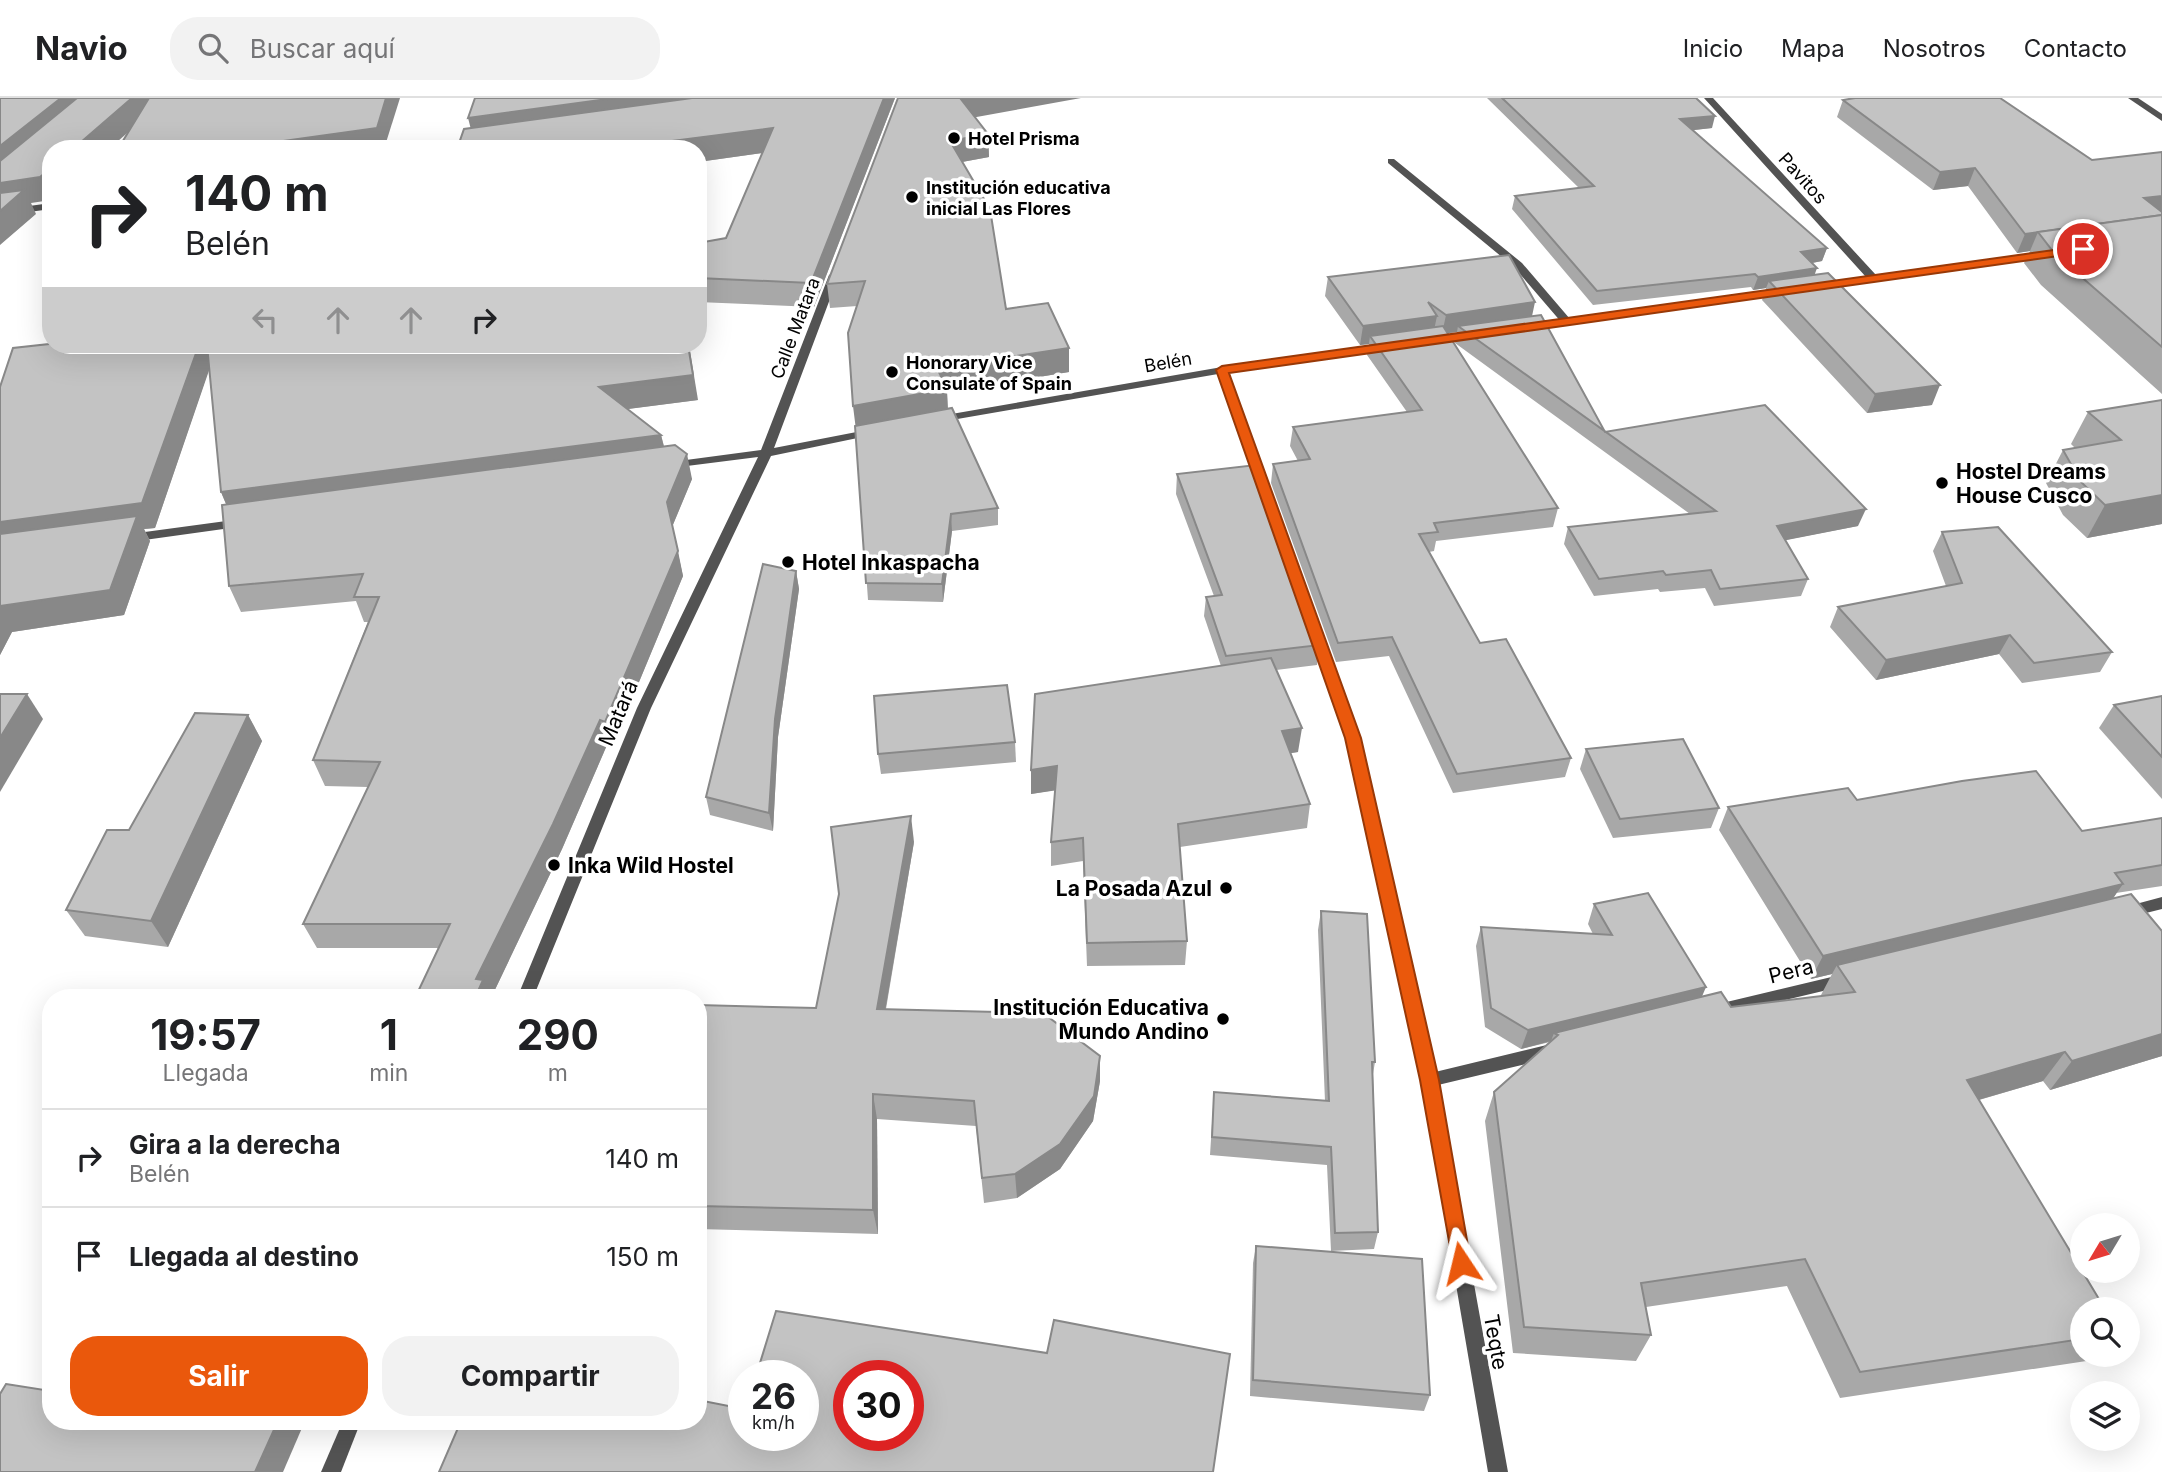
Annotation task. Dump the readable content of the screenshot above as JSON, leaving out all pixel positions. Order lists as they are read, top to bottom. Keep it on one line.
{"streets":{"street":["Pavitos","Calle Matara","Belén","Matará","Pera","Teqte"]},"crossings":[["Calle Matara","Matará"]],"places":["Hotel Prisma","Institución educativa inicial Las Flores","Honorary Vice Consulate of Spain","Hostel Dreams House Cusco","Hotel Inkaspacha","Inka Wild Hostel","La Posada Azul","Institución Educativa Mundo Andino"],"north":"bottom left","page":{"header":"Navio","search":"Buscar aquí","nav":["Inicio","Mapa","Nosotros","Contacto"],"turn":["140 m","Belén"],"eta":["19:57","Llegada","1","min","290","m"],"list":[{"name":"Gira a la derecha","note":"Belén","value":"140 m"},{"name":"Llegada al destino","value":"150 m"}],"buttons":["Salir","Compartir"],"speed":"26 km/h","limit":"30"}}
